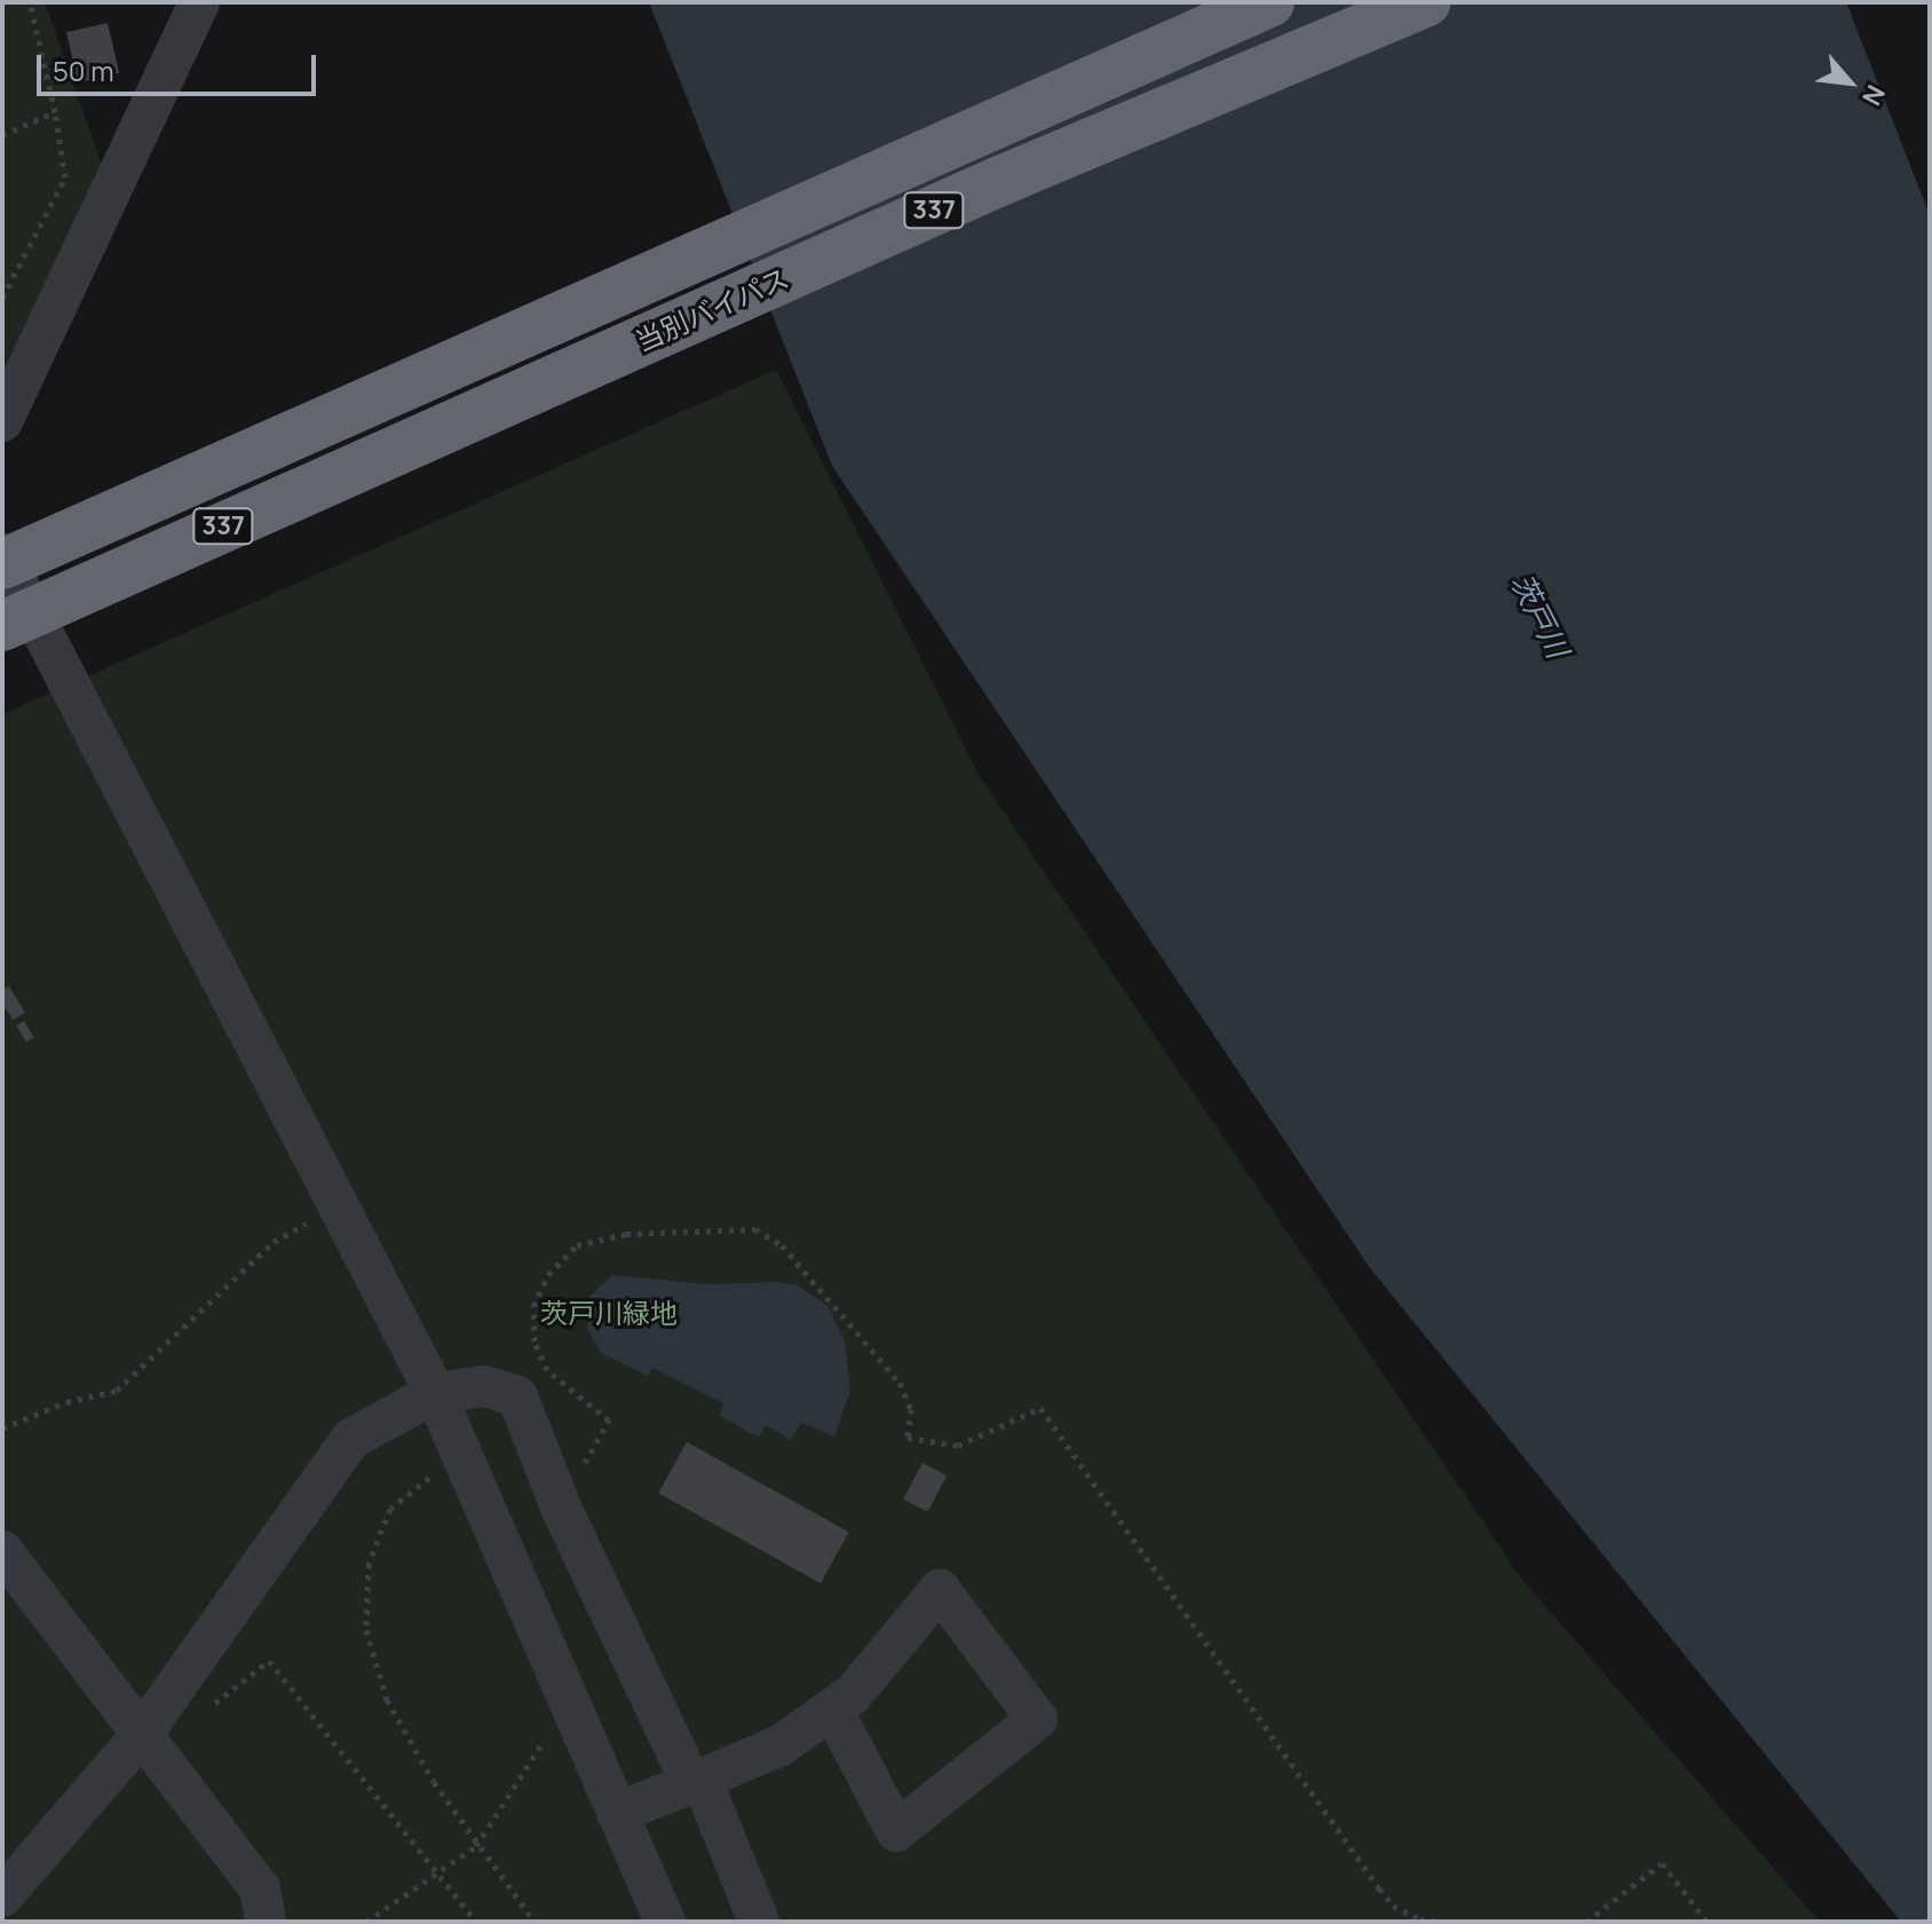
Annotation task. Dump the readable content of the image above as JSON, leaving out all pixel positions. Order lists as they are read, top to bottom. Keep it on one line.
{"streets":{"highway":["337","当別バイパス"]},"water":["茨戸川"],"parks":["茨戸川緑地"],"scale_bar":"50 m","north":"bottom right"}
